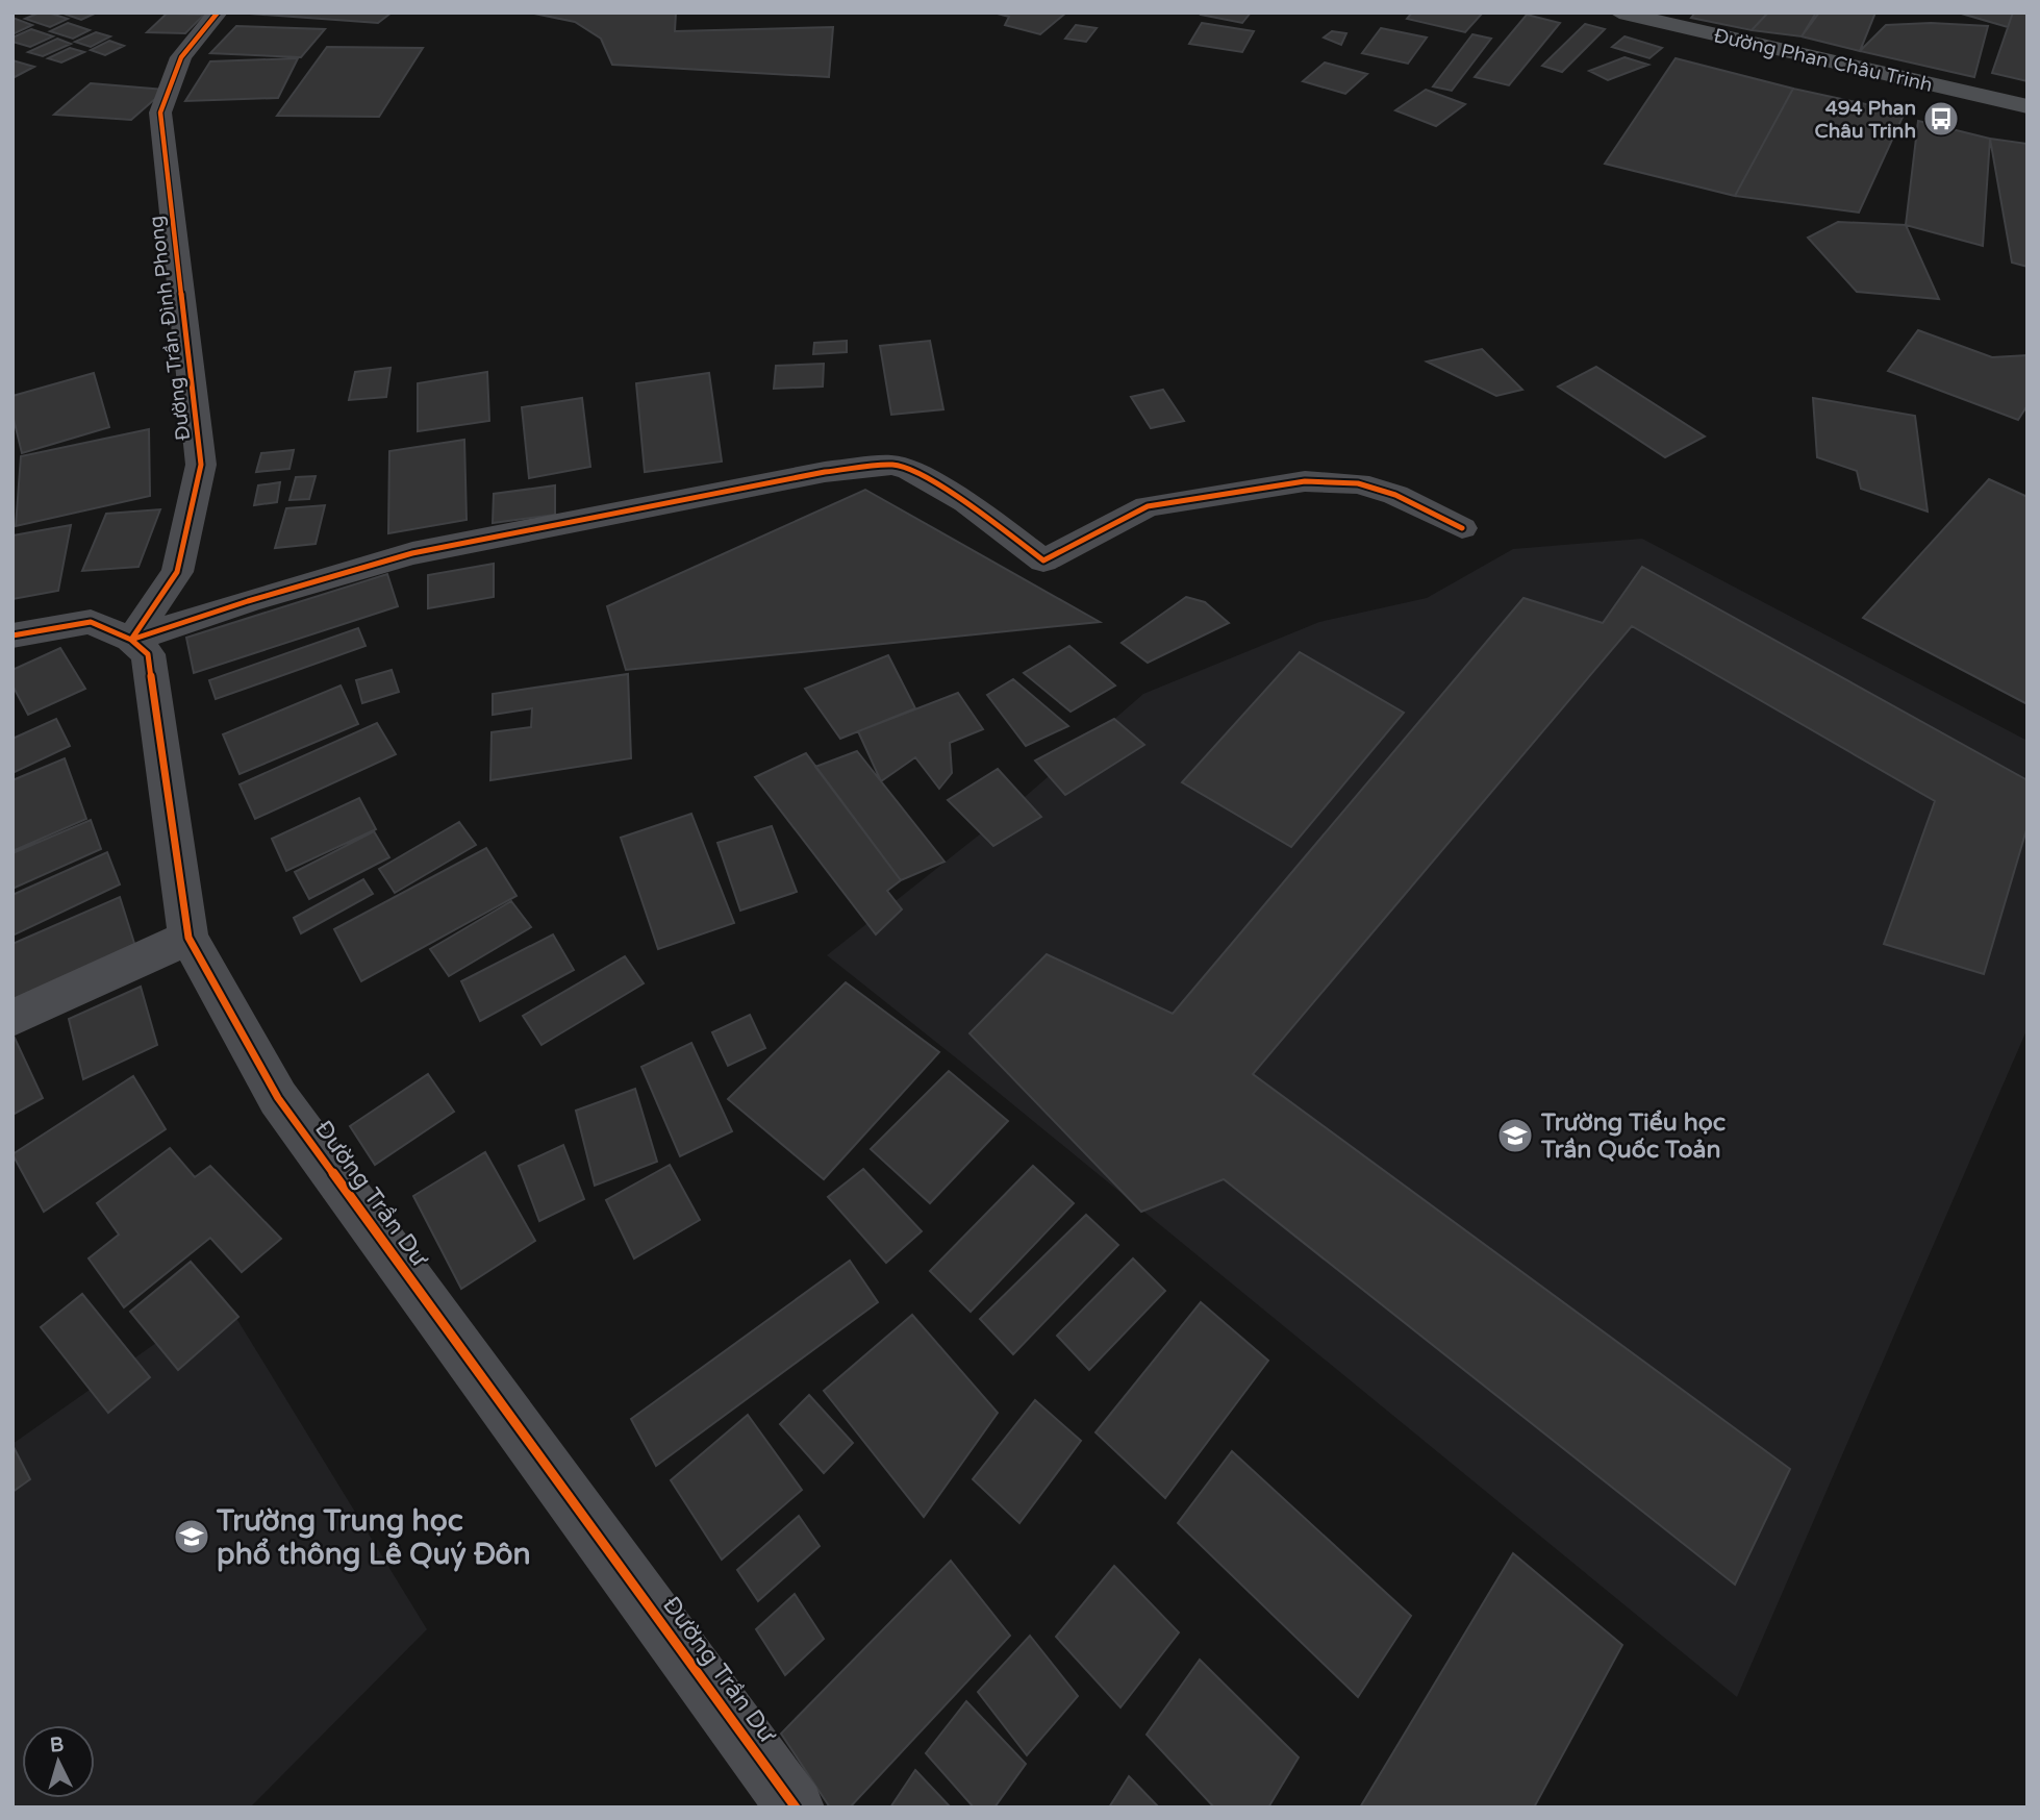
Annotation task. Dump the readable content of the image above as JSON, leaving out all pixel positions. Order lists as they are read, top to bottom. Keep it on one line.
{"streets":{"main road":["Đường Phan Châu Trinh"],"street":["Đường Trần Đình Phong","Đường Trần Dư"]},"crossings":[["Đường Trần Đình Phong","Đường Trần Dư"]],"places":{"bus stop":["494 Phan Châu Trinh"],"school or university":["Trường Tiểu học Trần Quốc Toản","Trường Trung học phổ thông Lê Quý Đôn"]},"north":"top"}
